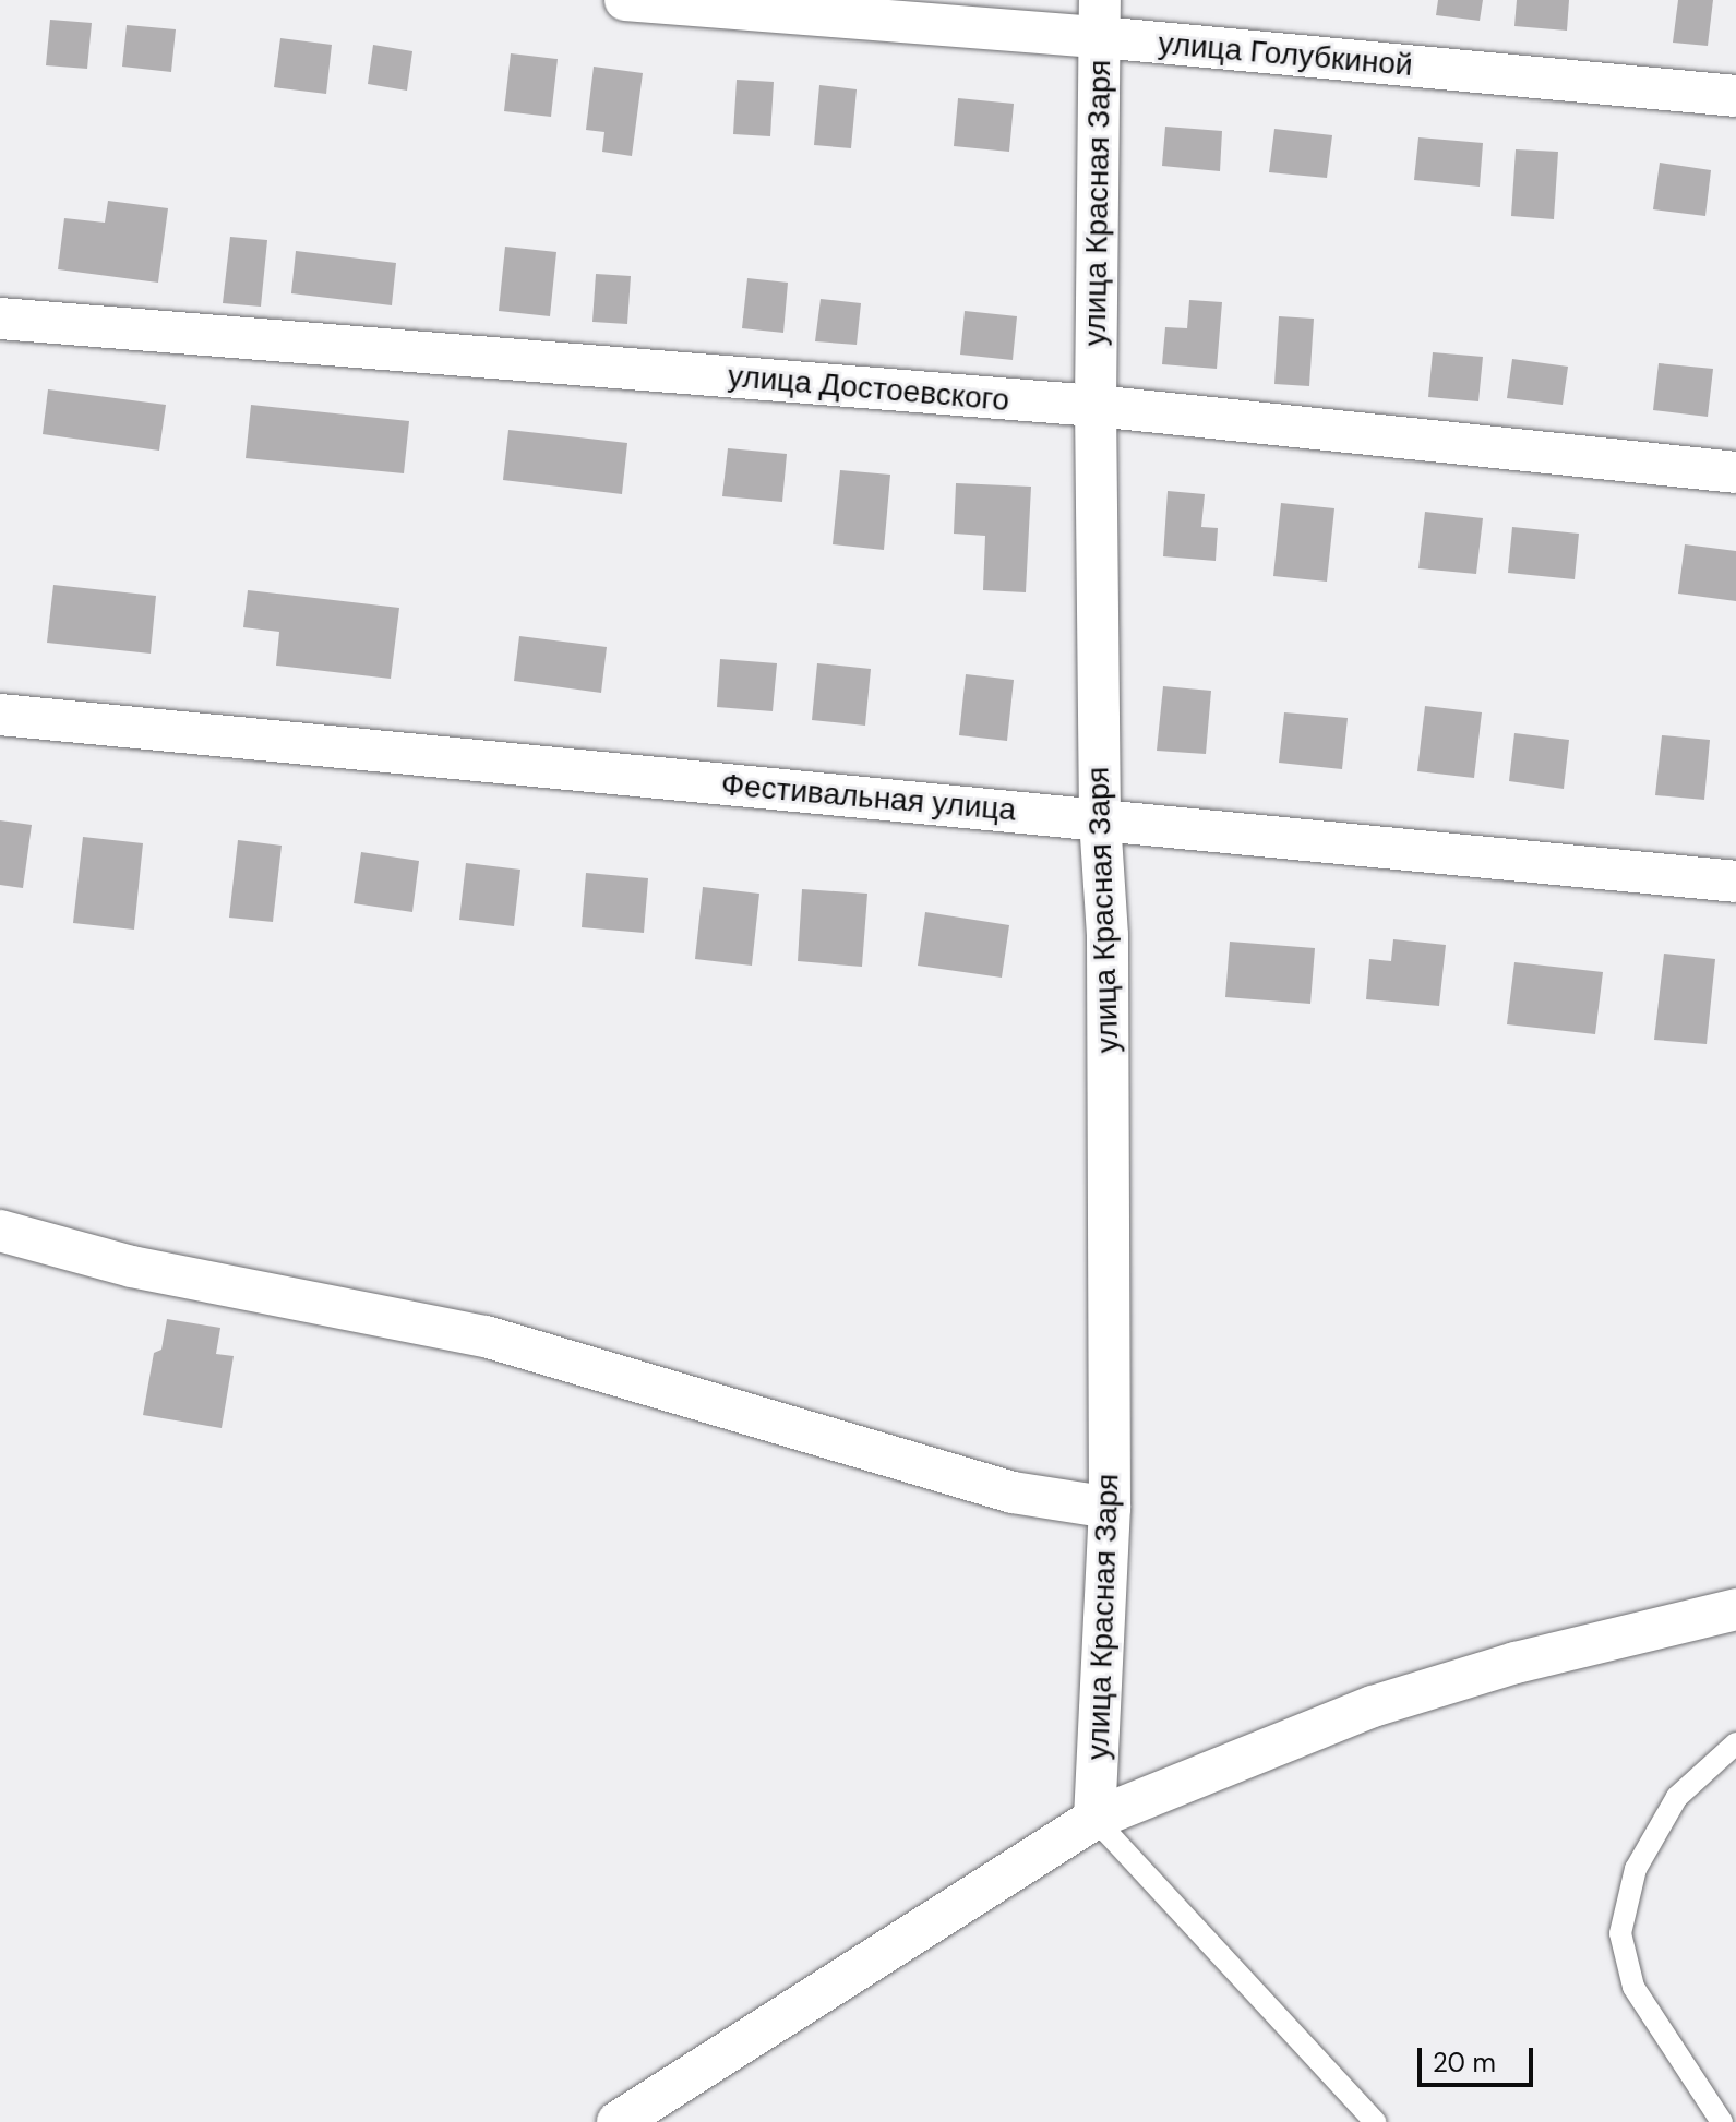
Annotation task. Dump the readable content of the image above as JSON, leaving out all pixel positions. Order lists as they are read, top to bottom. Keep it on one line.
{"streets":{"street":["улица Голубкиной","улица Красная Заря","улица Достоевского","Фестивальная улица"]},"crossings":[["улица Голубкиной","улица Красная Заря"],["улица Красная Заря","улица Достоевского"],["улица Красная Заря","Фестивальная улица"]],"scale_bar":"20 m"}
